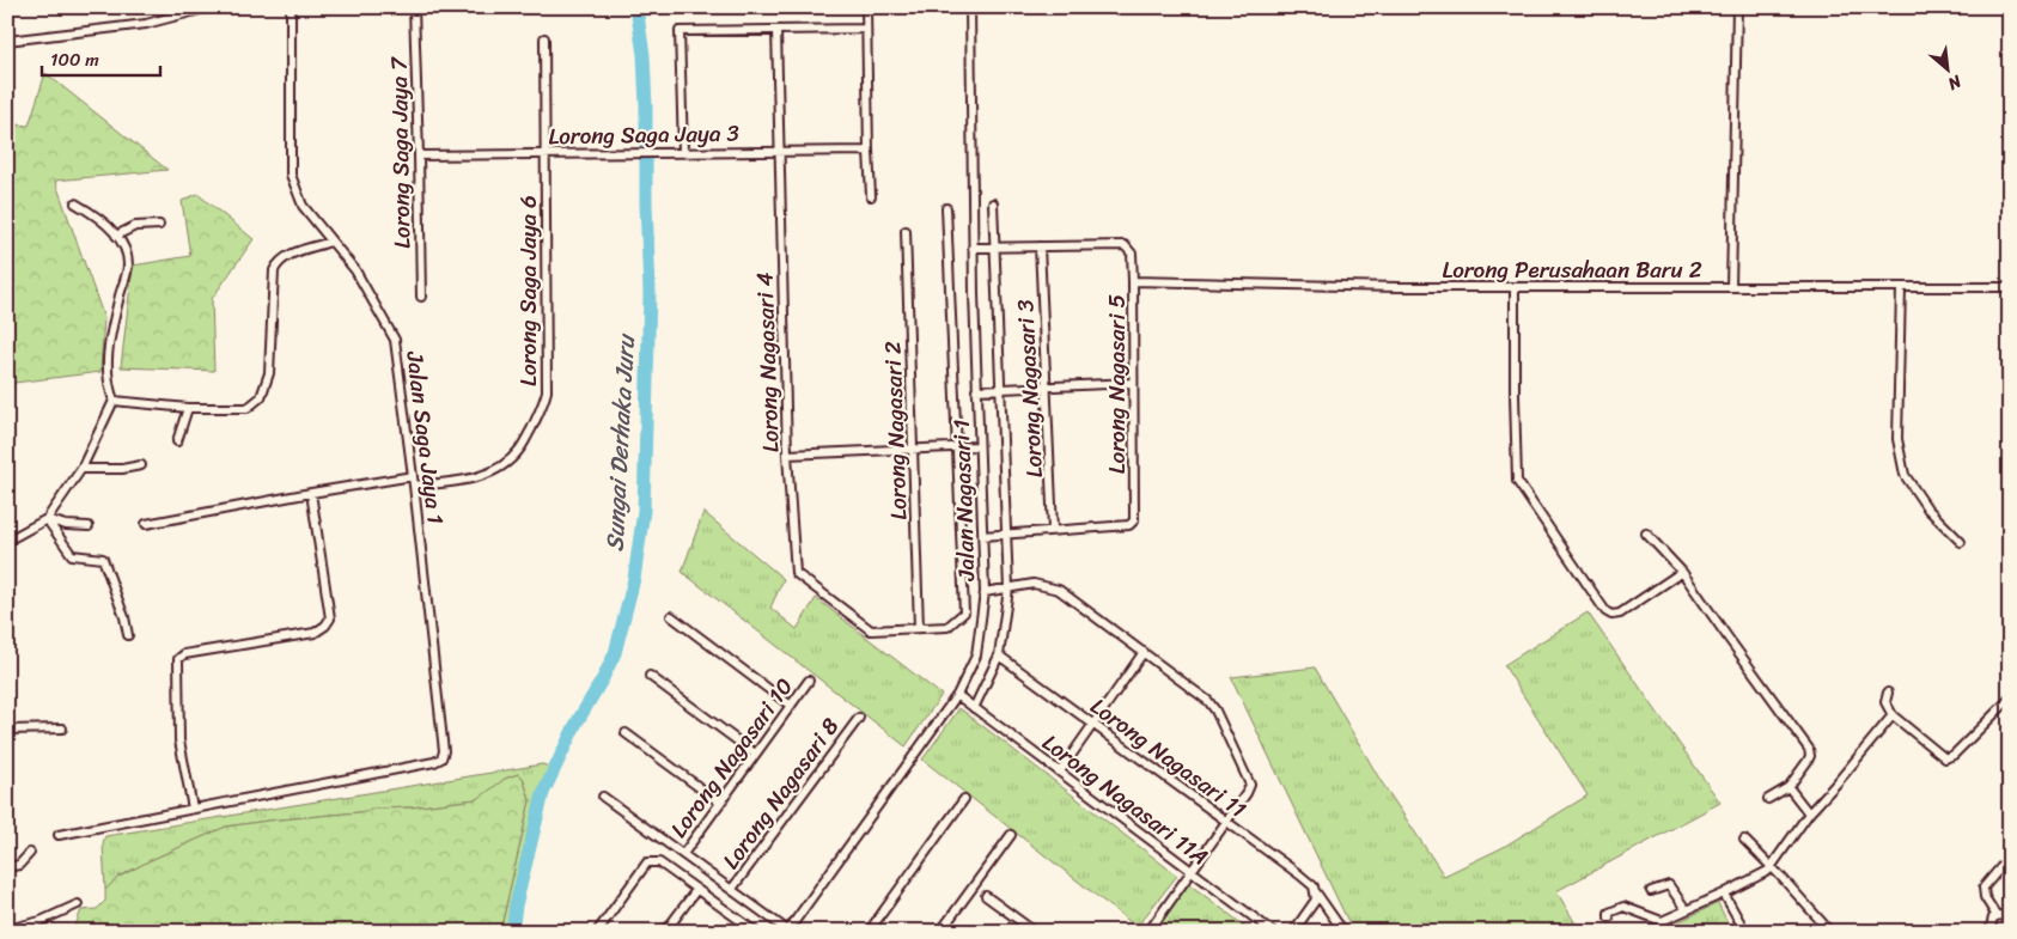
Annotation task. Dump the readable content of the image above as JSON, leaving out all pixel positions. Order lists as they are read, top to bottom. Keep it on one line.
{"streets":{"street":["Lorong Saga Jaya 3","Lorong Saga Jaya 7","Lorong Perusahaan Baru 2","Lorong Saga Jaya 6","Lorong Nagasari 4","Lorong Nagasari 5","Lorong Nagasari 3","Lorong Nagasari 2","Jalan Saga Jaya 1","Jalan Nagasari 1","Lorong Nagasari 10","Lorong Nagasari 11","Lorong Nagasari 8","Lorong Nagasari 11A"]},"crossings":[["Lorong Saga Jaya 3","Lorong Saga Jaya 7"],["Lorong Saga Jaya 3","Lorong Saga Jaya 6"],["Lorong Saga Jaya 3","Lorong Nagasari 4"],["Lorong Perusahaan Baru 2","Lorong Nagasari 5"],["Lorong Saga Jaya 6","Jalan Saga Jaya 1"],["Lorong Nagasari 4","Lorong Nagasari 2"],["Lorong Nagasari 5","Lorong Nagasari 3"],["Jalan Nagasari 1","Lorong Nagasari 11"],["Jalan Nagasari 1","Lorong Nagasari 11A"]],"water":["Sungai Derhaka Juru"],"scale_bar":"100 m","north":"bottom right"}
